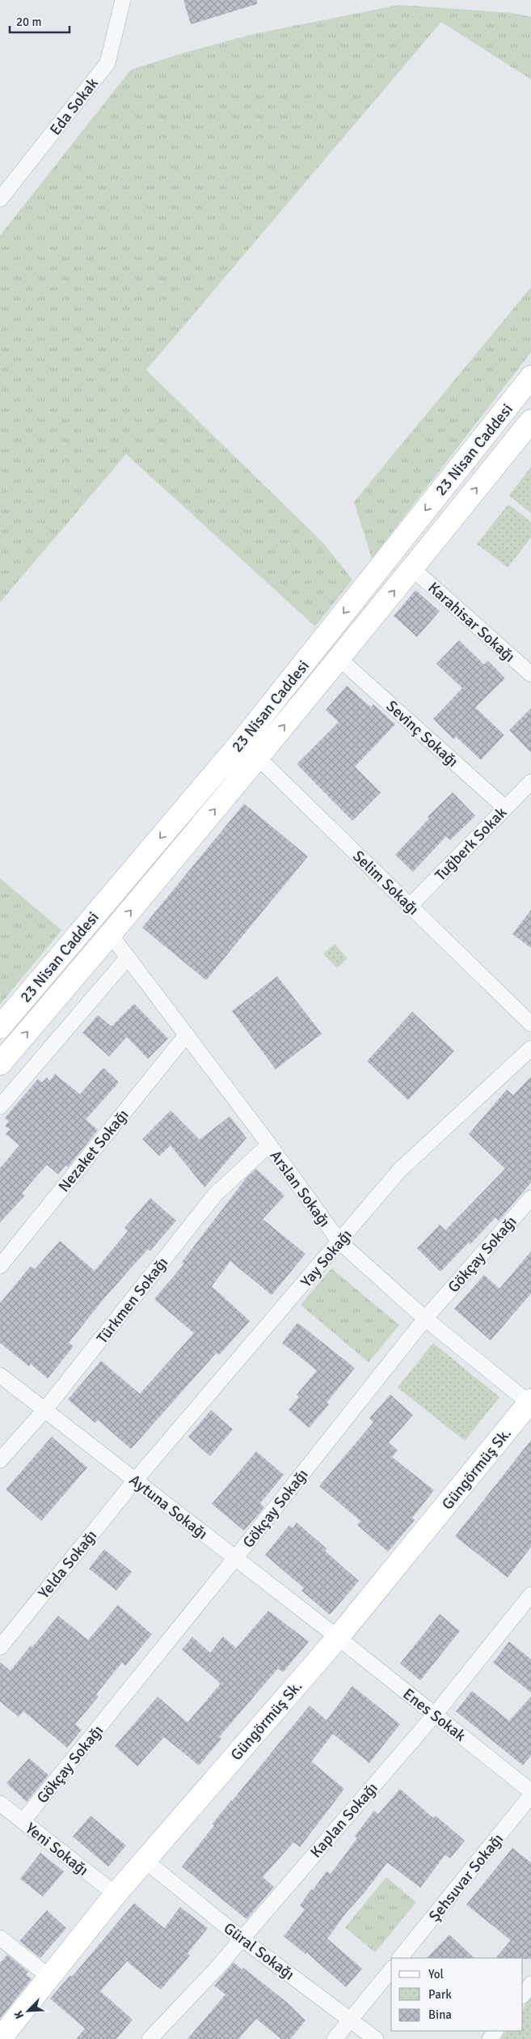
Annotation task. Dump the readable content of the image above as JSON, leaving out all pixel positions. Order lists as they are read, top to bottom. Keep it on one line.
{"streets":{"street":["Eda Sokak","23 Nisan Caddesi","Karahisar Sokağı","Sevinç Sokağı","Tuğberk Sokak","Selim Sokağı","Nezaket Sokağı","Arslan Sokağı","Gökçay Sokağı","Yay Sokağı","Türkmen Sokağı","Güngörmüş Sk.","Aytuna Sokağı","Yelda Sokağı","Enes Sokak","Kaplan Sokağı","Yeni Sokağı","Şehsuvar Sokağı","Güral Sokağı"]},"crossings":[["23 Nisan Caddesi","Karahisar Sokağı"],["23 Nisan Caddesi","Sevinç Sokağı"],["23 Nisan Caddesi","Selim Sokağı"],["23 Nisan Caddesi","Arslan Sokağı"],["Sevinç Sokağı","Tuğberk Sokak"],["Tuğberk Sokak","Selim Sokağı"],["Nezaket Sokağı","Arslan Sokağı"],["Arslan Sokağı","Gökçay Sokağı"],["Arslan Sokağı","Yay Sokağı"],["Arslan Sokağı","Türkmen Sokağı"],["Arslan Sokağı","Güngörmüş Sk."],["Gökçay Sokağı","Aytuna Sokağı"],["Gökçay Sokağı","Yeni Sokağı"],["Yay Sokağı","Aytuna Sokağı"],["Yay Sokağı","Yelda Sokağı"],["Türkmen Sokağı","Aytuna Sokağı"],["Güngörmüş Sk.","Aytuna Sokağı"],["Güngörmüş Sk.","Enes Sokak"],["Güngörmüş Sk.","Yeni Sokağı"],["Güngörmüş Sk.","Güral Sokağı"],["Aytuna Sokağı","Yelda Sokağı"],["Aytuna Sokağı","Enes Sokak"],["Enes Sokak","Kaplan Sokağı"],["Kaplan Sokağı","Güral Sokağı"]],"legend":["Yol","Park","Bina"],"scale_bar":"20 m","north":"bottom left"}
